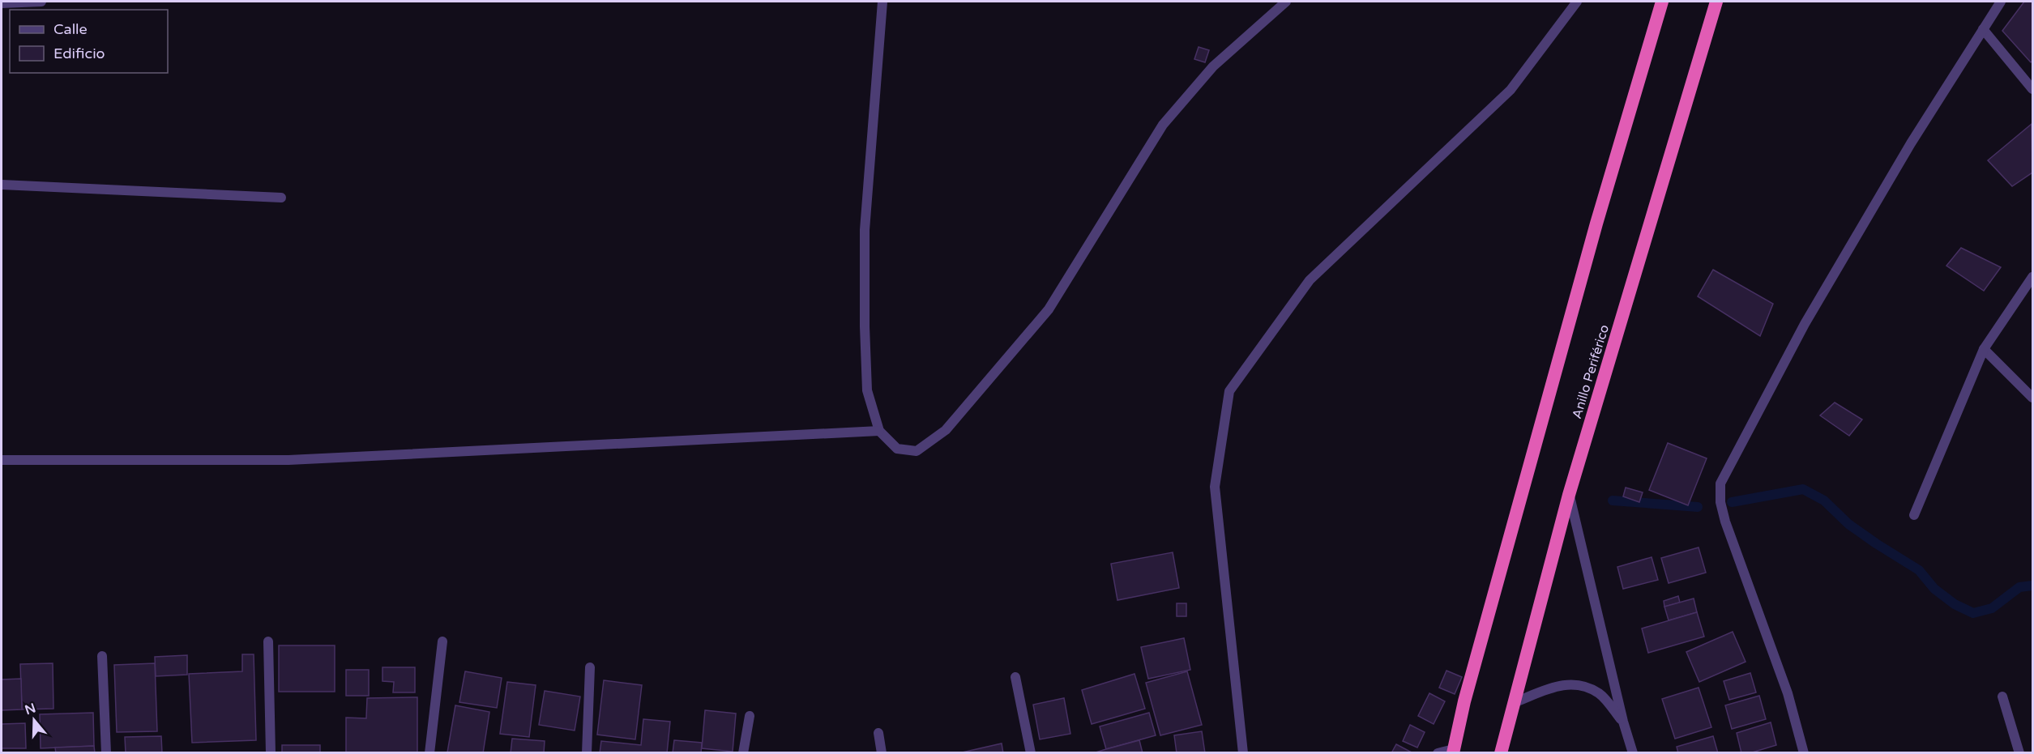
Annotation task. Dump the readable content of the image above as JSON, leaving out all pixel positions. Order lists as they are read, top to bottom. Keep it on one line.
{"streets":{"highway":["Anillo Periférico"]},"legend":["Calle","Edificio"],"north":"top"}
